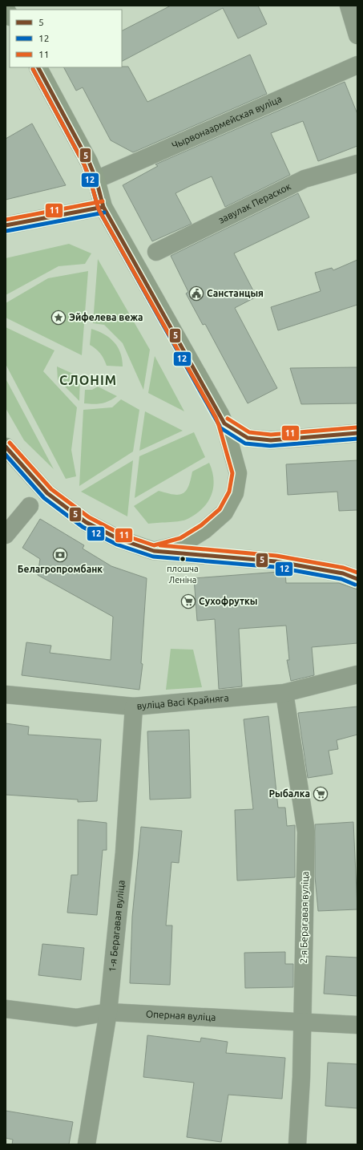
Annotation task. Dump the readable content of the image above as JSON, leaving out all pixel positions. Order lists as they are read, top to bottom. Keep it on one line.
{"streets":{"street":["Чырвонаармейская вуліца","завулак Пераскок","вуліца Васі Крайняга","2-я Берагавая вуліца","1-я Берагавая вуліца","Оперная вуліца"]},"crossings":[["вуліца Васі Крайняга","2-я Берагавая вуліца"],["вуліца Васі Крайняга","1-я Берагавая вуліца"],["2-я Берагавая вуліца","Оперная вуліца"],["1-я Берагавая вуліца","Оперная вуліца"]],"districts":["СЛОНІМ"],"places":{"public building":["Санстанцыя"],"place":["Эйфелева вежа"],"bank":["Белагропромбанк"],"other":["плошча Леніна"],"supermarket":["Сухофруткы","Рыбалка"]},"lines":["transit line 5","transit line 12","transit line 11"],"legend":["5","12","11"]}
